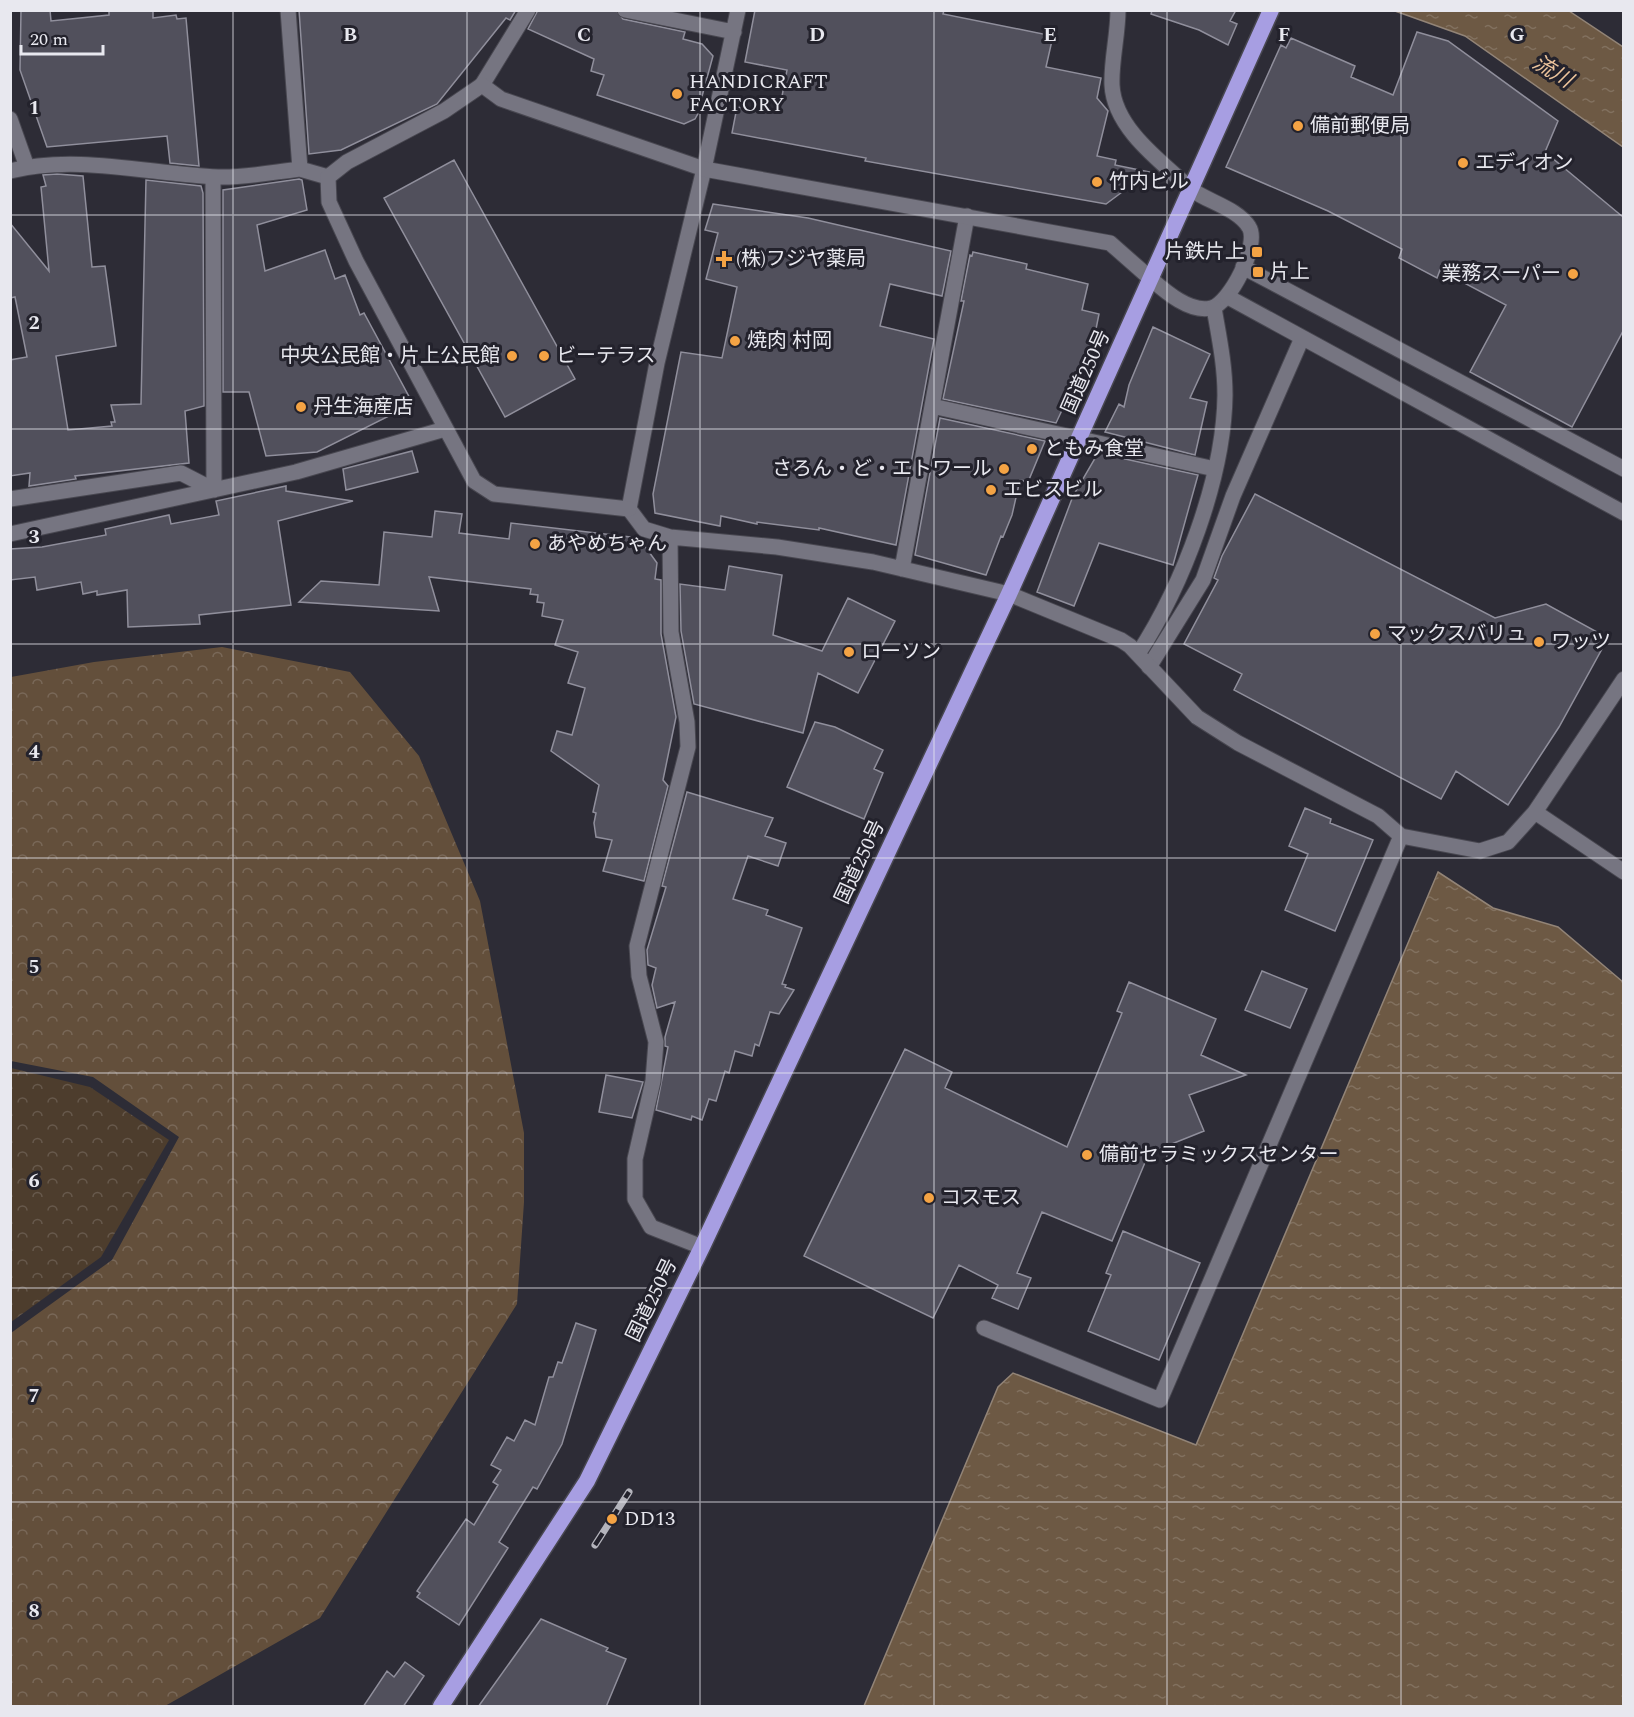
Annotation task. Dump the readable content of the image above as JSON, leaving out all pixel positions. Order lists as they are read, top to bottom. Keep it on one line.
{"streets":{"highway":["国道250号"]},"water":["流川"],"places":{"other":["HANDICRAFT FACTORY","備前郵便局","エディオン","竹内ビル","業務スーパー","焼肉 村岡","中央公民館・片上公民館","ビーテラス","丹生海産店","ともみ食堂","さろん・ど・エトワール","エビスビル","あやめちゃん","マックスバリュ","ワッツ","ローソン","備前セラミックスセンター","コスモス","DD13"],"transit":["片鉄片上","片上"],"health":["(株)フジヤ薬局"]},"scale_bar":"20 m","grid":{"columns":["B","C","D","E","F","G"],"rows":["1","2","3","4","5","6","7","8"]}}
